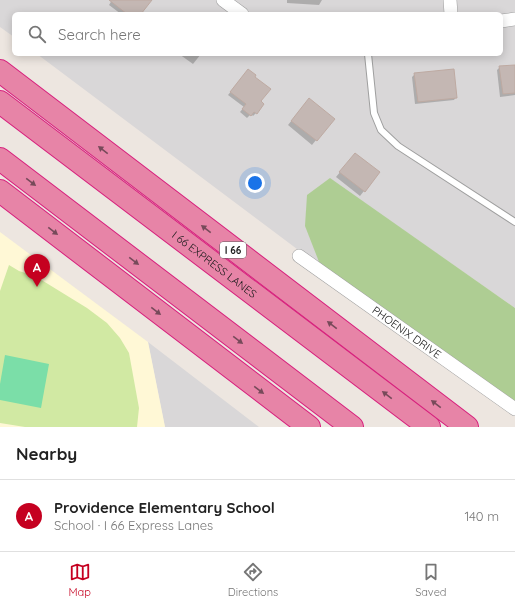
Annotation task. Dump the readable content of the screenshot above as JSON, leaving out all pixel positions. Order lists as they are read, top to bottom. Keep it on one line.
{"streets":{"highway":["I 66","I 66 EXPRESS LANES"],"street":["PHOENIX DRIVE"]},"page":{"search":"Search here","pins":"A","heading":"Nearby","list":[{"mark":"A","name":"Providence Elementary School","note":"School · I 66 Express Lanes","value":"140 m"}],"nav":["Map","Directions","Saved"]}}
